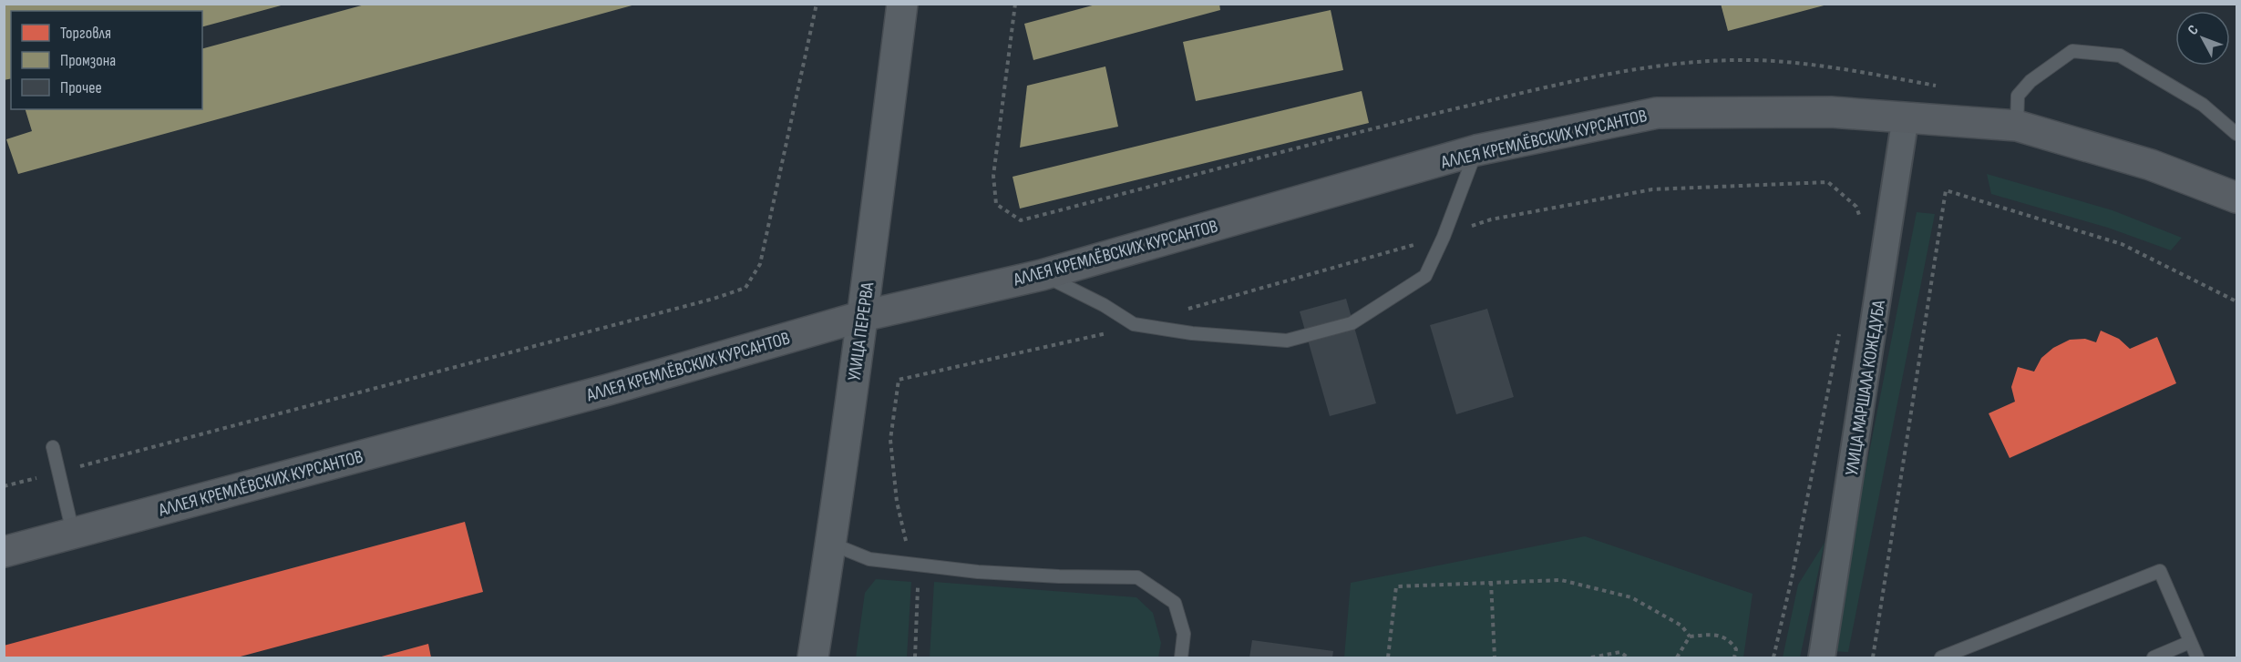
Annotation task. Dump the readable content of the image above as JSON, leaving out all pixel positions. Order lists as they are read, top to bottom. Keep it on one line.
{"streets":{"main road":["АЛЛЕЯ КРЕМЛЁВСКИХ КУРСАНТОВ"],"street":["УЛИЦА ПЕРЕРВА","УЛИЦА МАРШАЛА КОЖЕДУБА"]},"crossings":[["АЛЛЕЯ КРЕМЛЁВСКИХ КУРСАНТОВ","УЛИЦА ПЕРЕРВА"],["АЛЛЕЯ КРЕМЛЁВСКИХ КУРСАНТОВ","УЛИЦА МАРШАЛА КОЖЕДУБА"]],"legend":["Торговля","Промзона","Прочее"],"north":"top left"}
